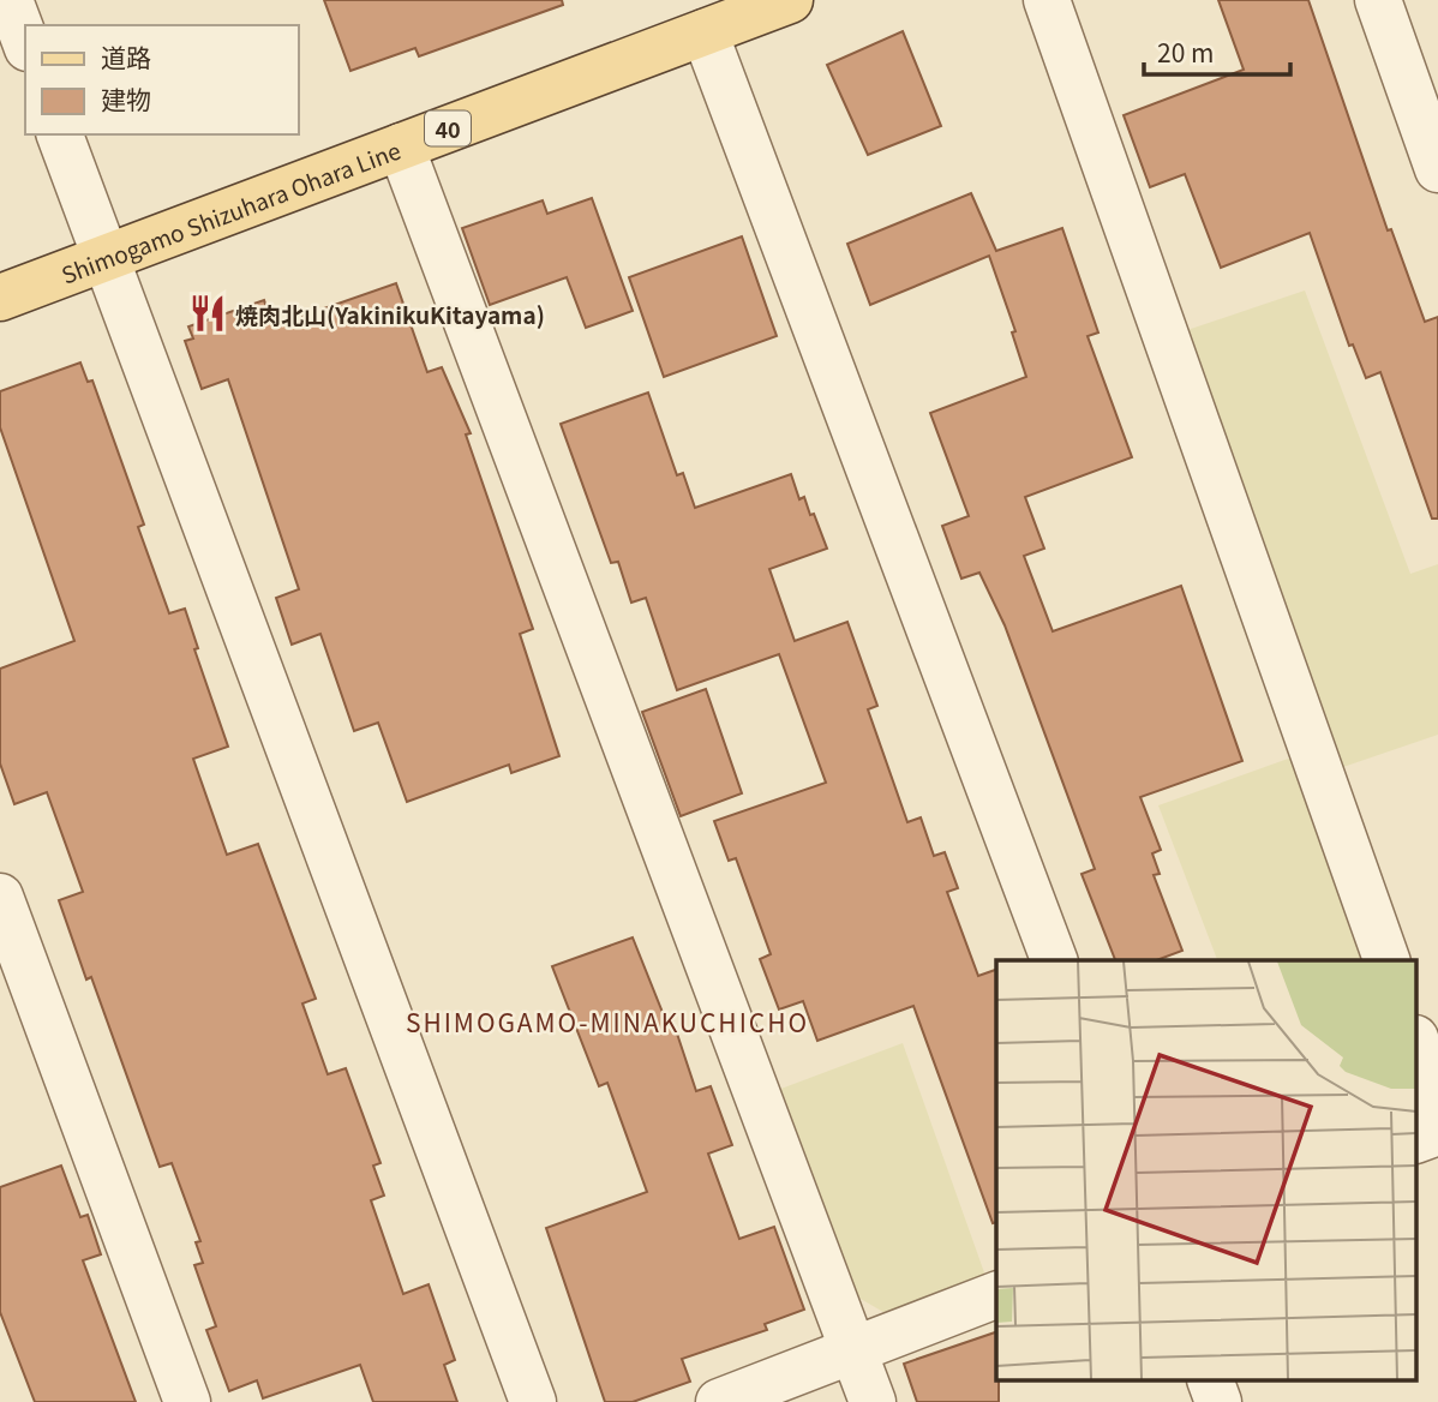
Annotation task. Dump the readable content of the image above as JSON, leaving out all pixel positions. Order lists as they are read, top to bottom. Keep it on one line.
{"streets":{"main road":["40","Shimogamo Shizuhara Ohara Line"]},"districts":["SHIMOGAMO-MINAKUCHICHO"],"places":{"restaurant":["焼肉北山(YakinikuKitayama)"]},"legend":["道路","建物"],"scale_bar":"20 m"}
